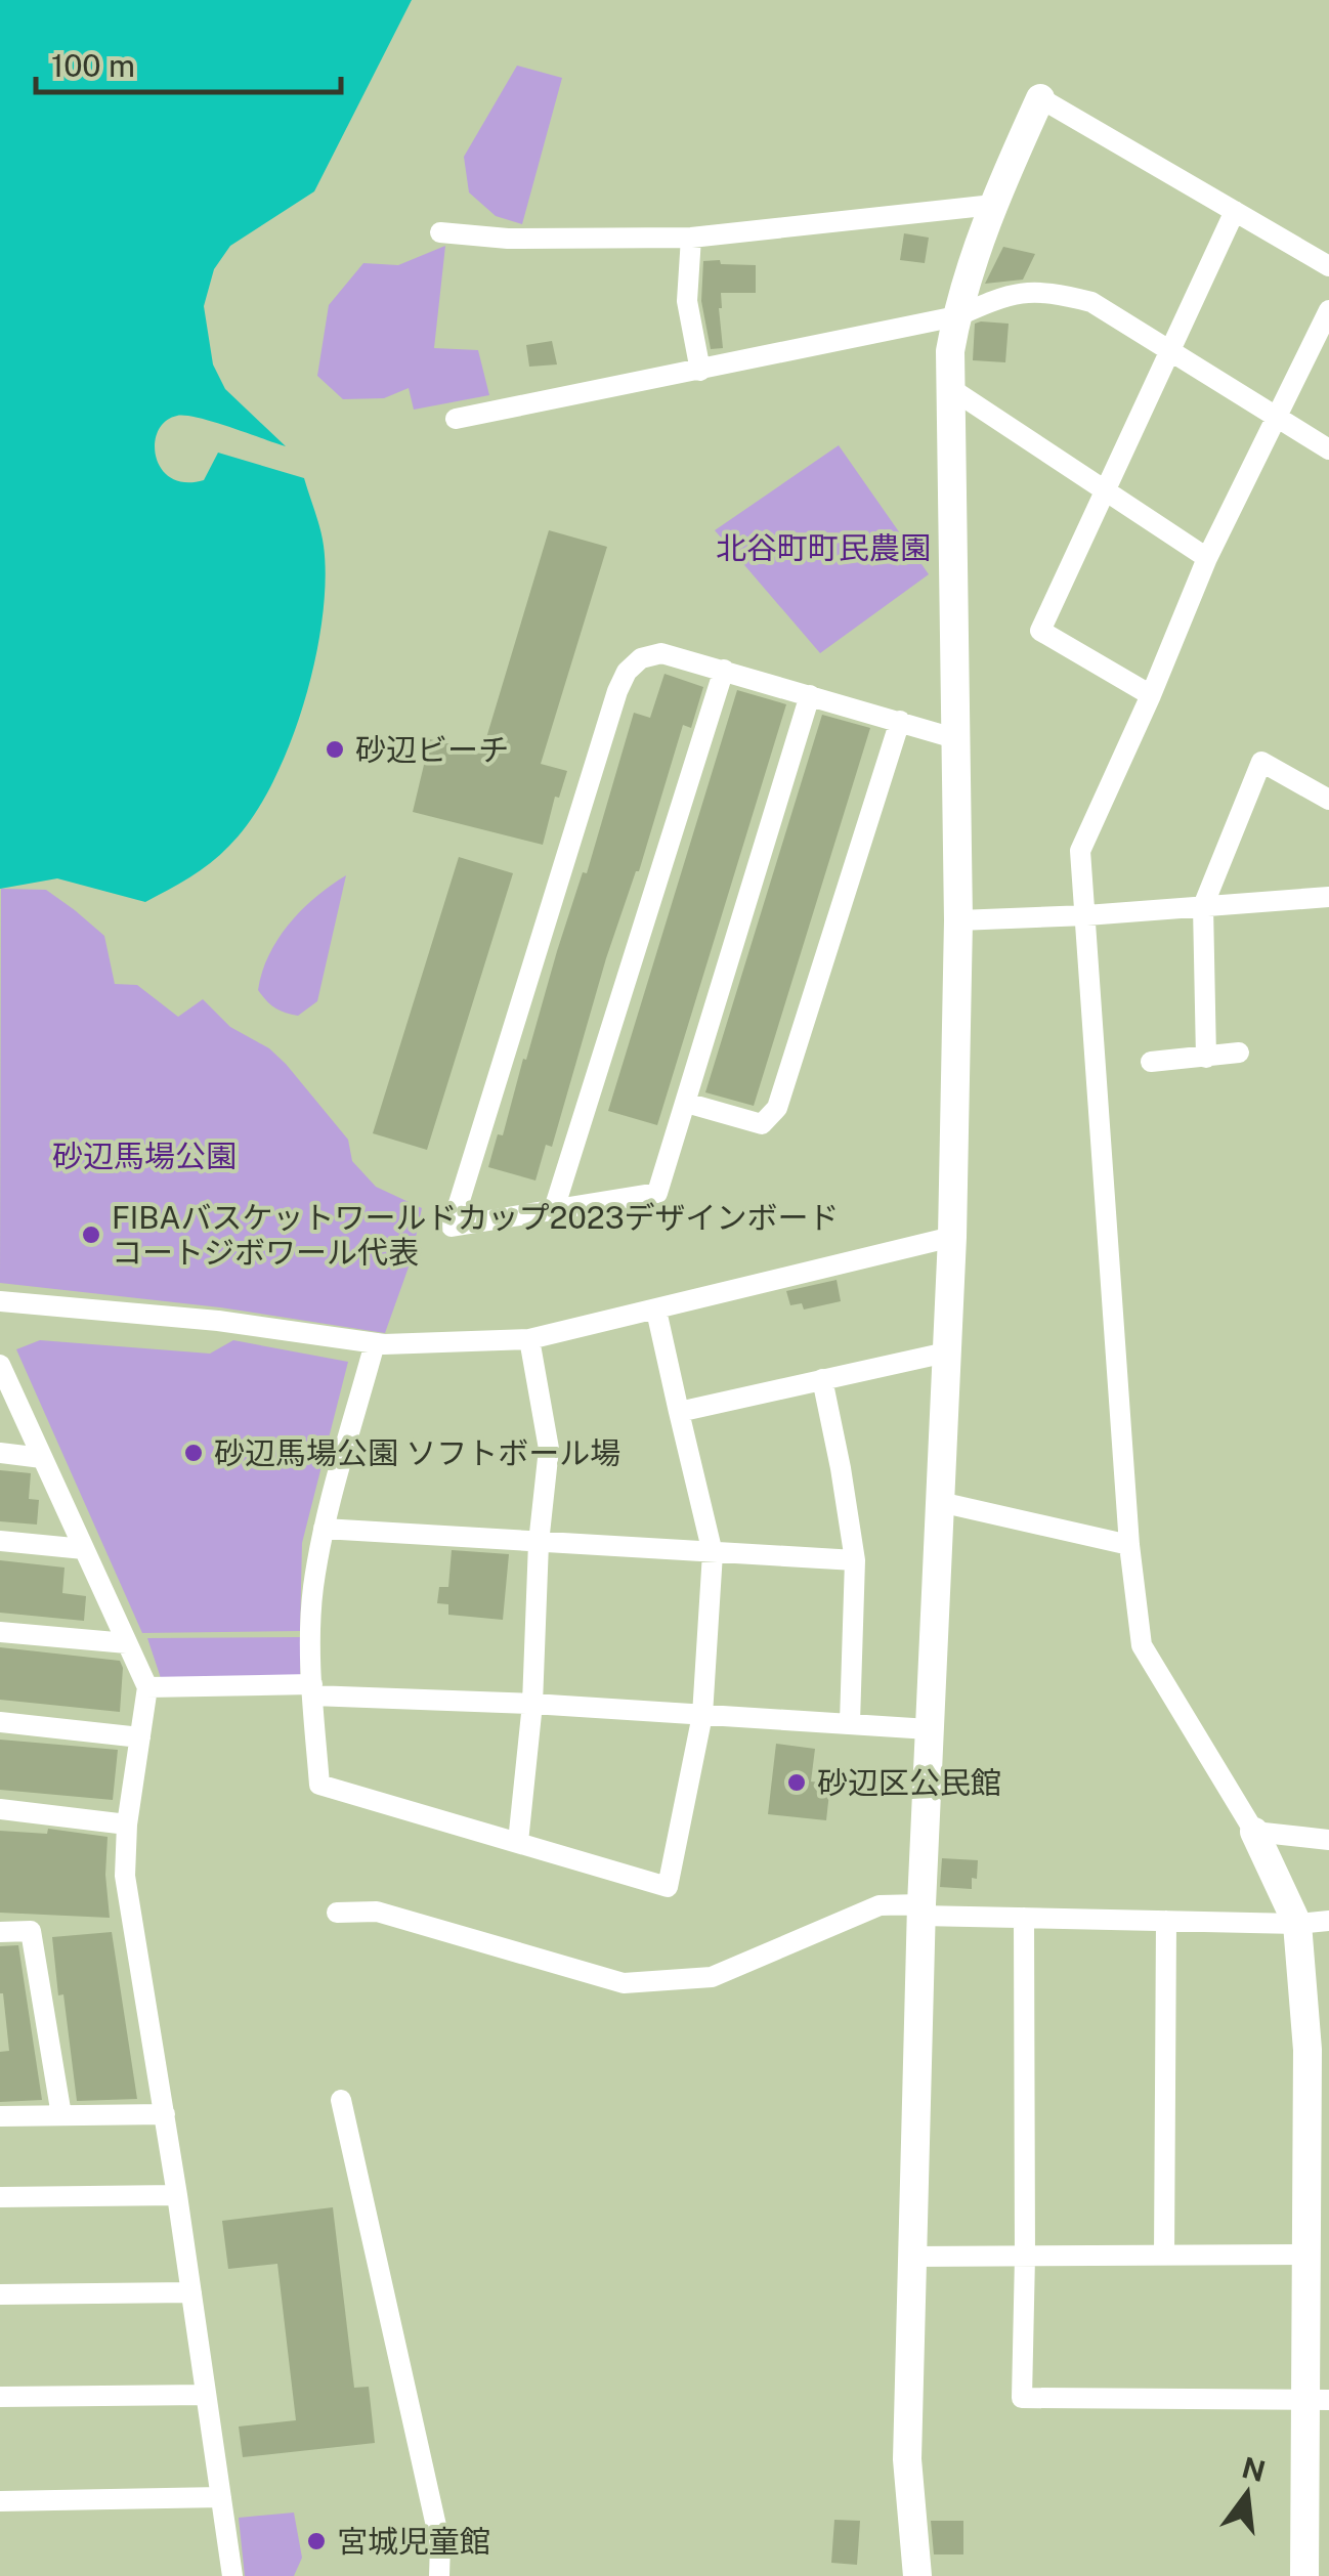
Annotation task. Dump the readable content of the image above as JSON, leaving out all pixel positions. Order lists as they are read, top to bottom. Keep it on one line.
{"parks":["北谷町町民農園","砂辺馬場公園"],"places":["砂辺ビーチ","FIBAバスケットワールドカップ2023デザインボード コートジボワール代表","砂辺馬場公園 ソフトボール場","砂辺区公民館","宮城児童館"],"scale_bar":"100 m","north":"top"}
